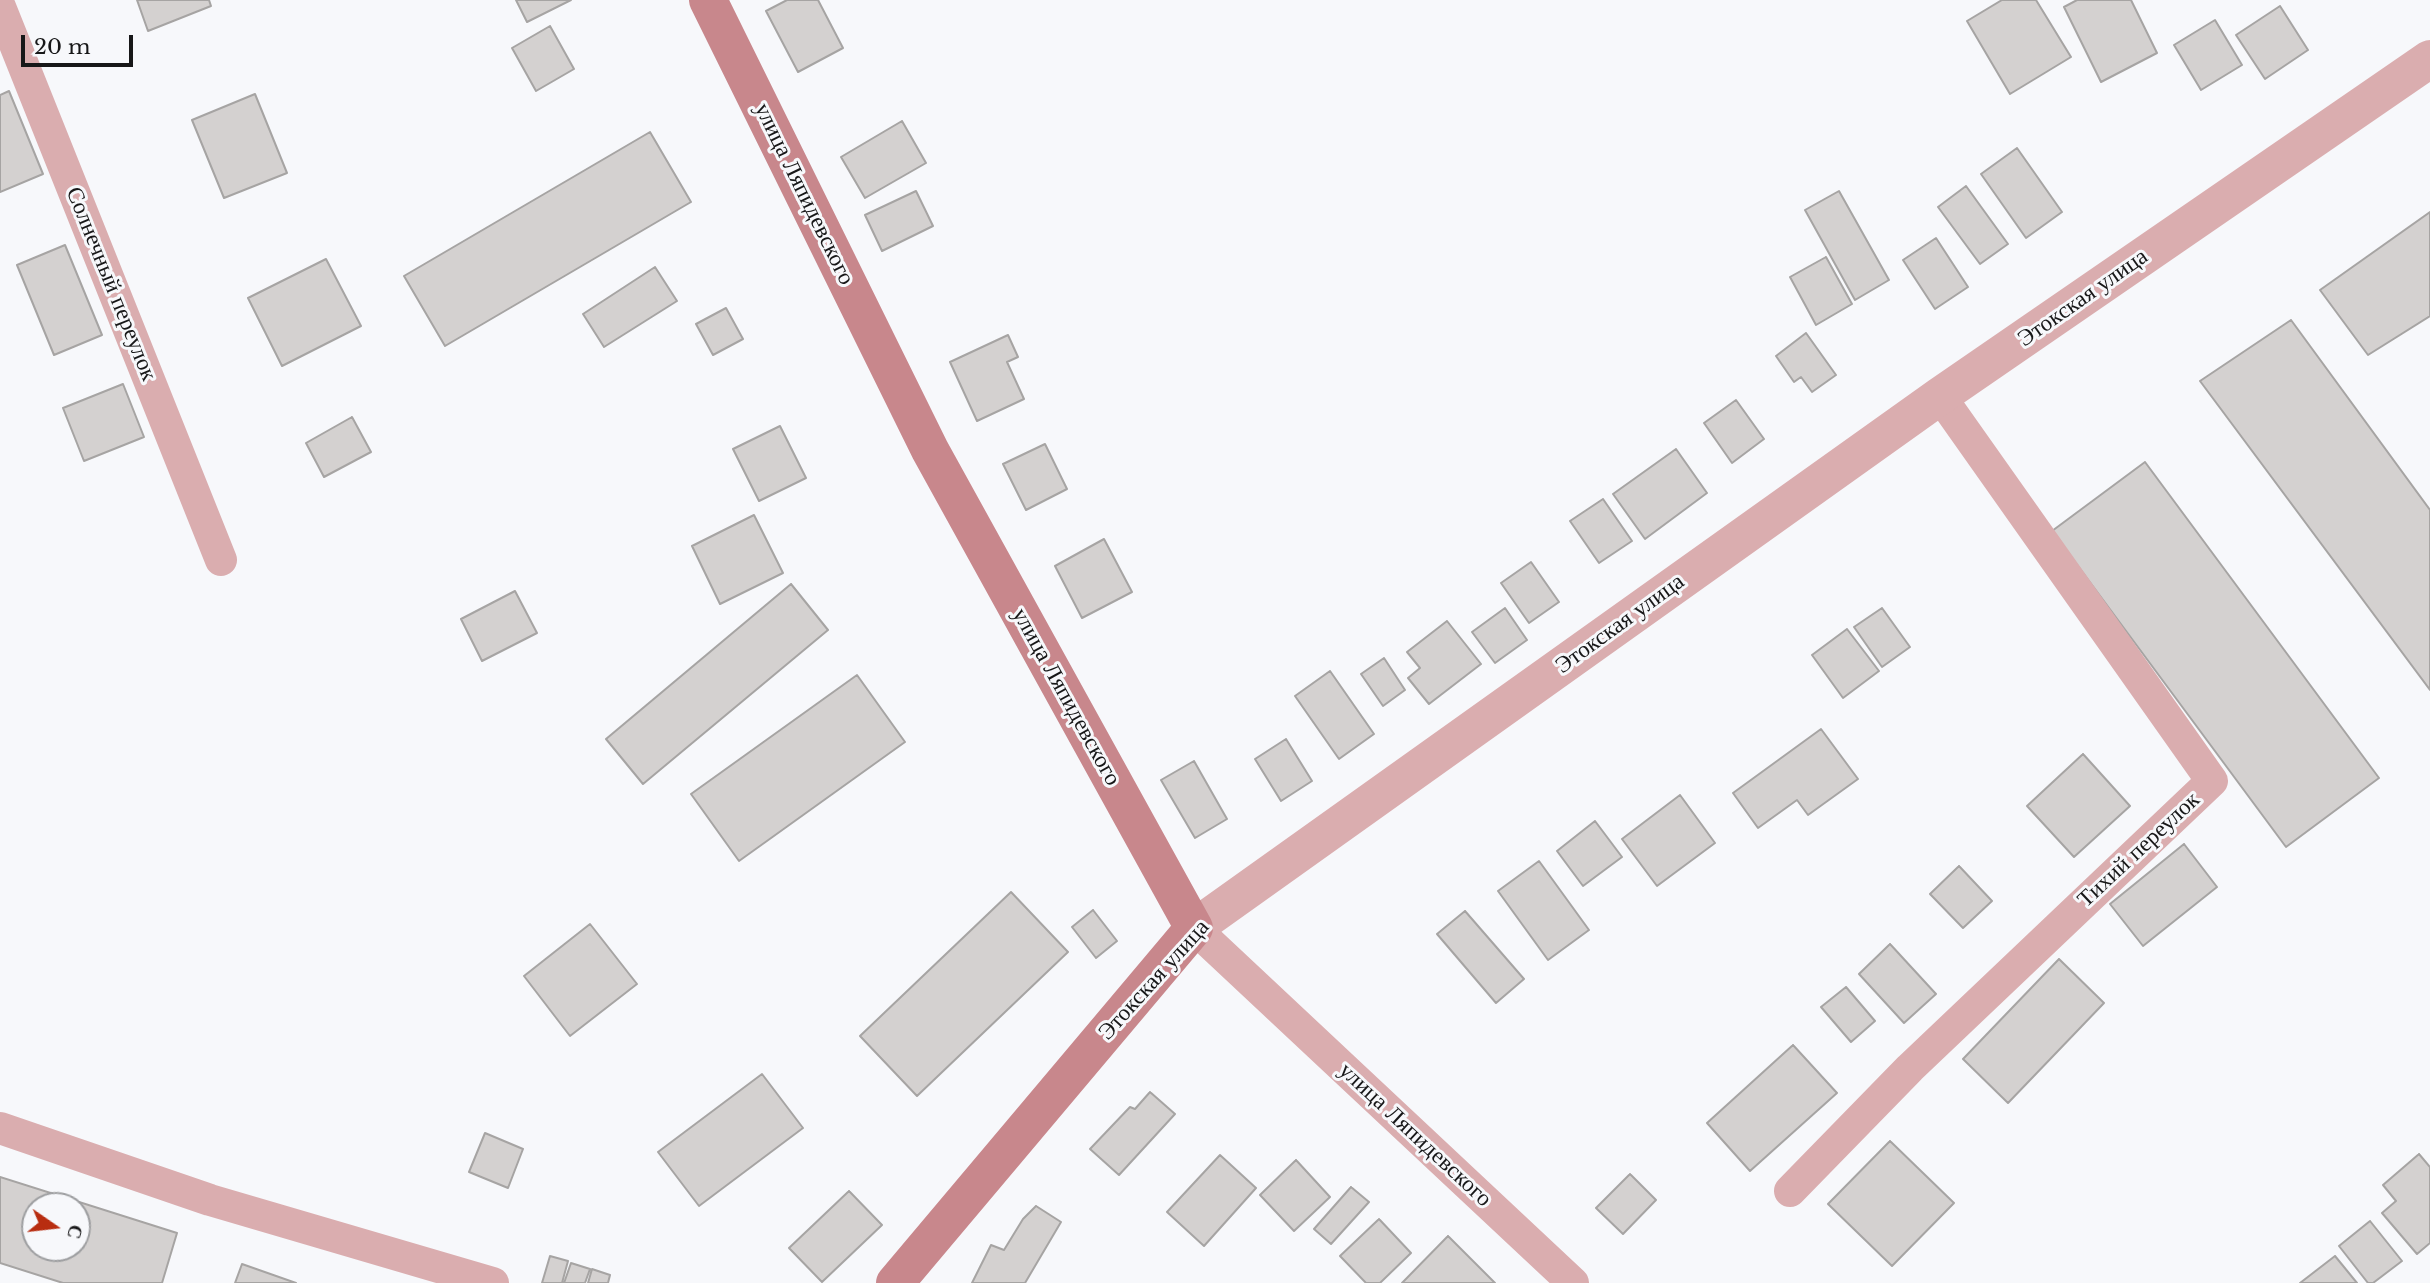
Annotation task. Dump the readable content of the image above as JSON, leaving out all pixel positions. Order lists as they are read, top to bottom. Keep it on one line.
{"streets":{"main road":["улица Ляпидевского","Этокская улица"],"street":["Солнечный переулок","Тихий переулок"]},"crossings":[["улица Ляпидевского","Этокская улица"],["Этокская улица","Тихий переулок"]],"scale_bar":"20 m","north":"right"}
